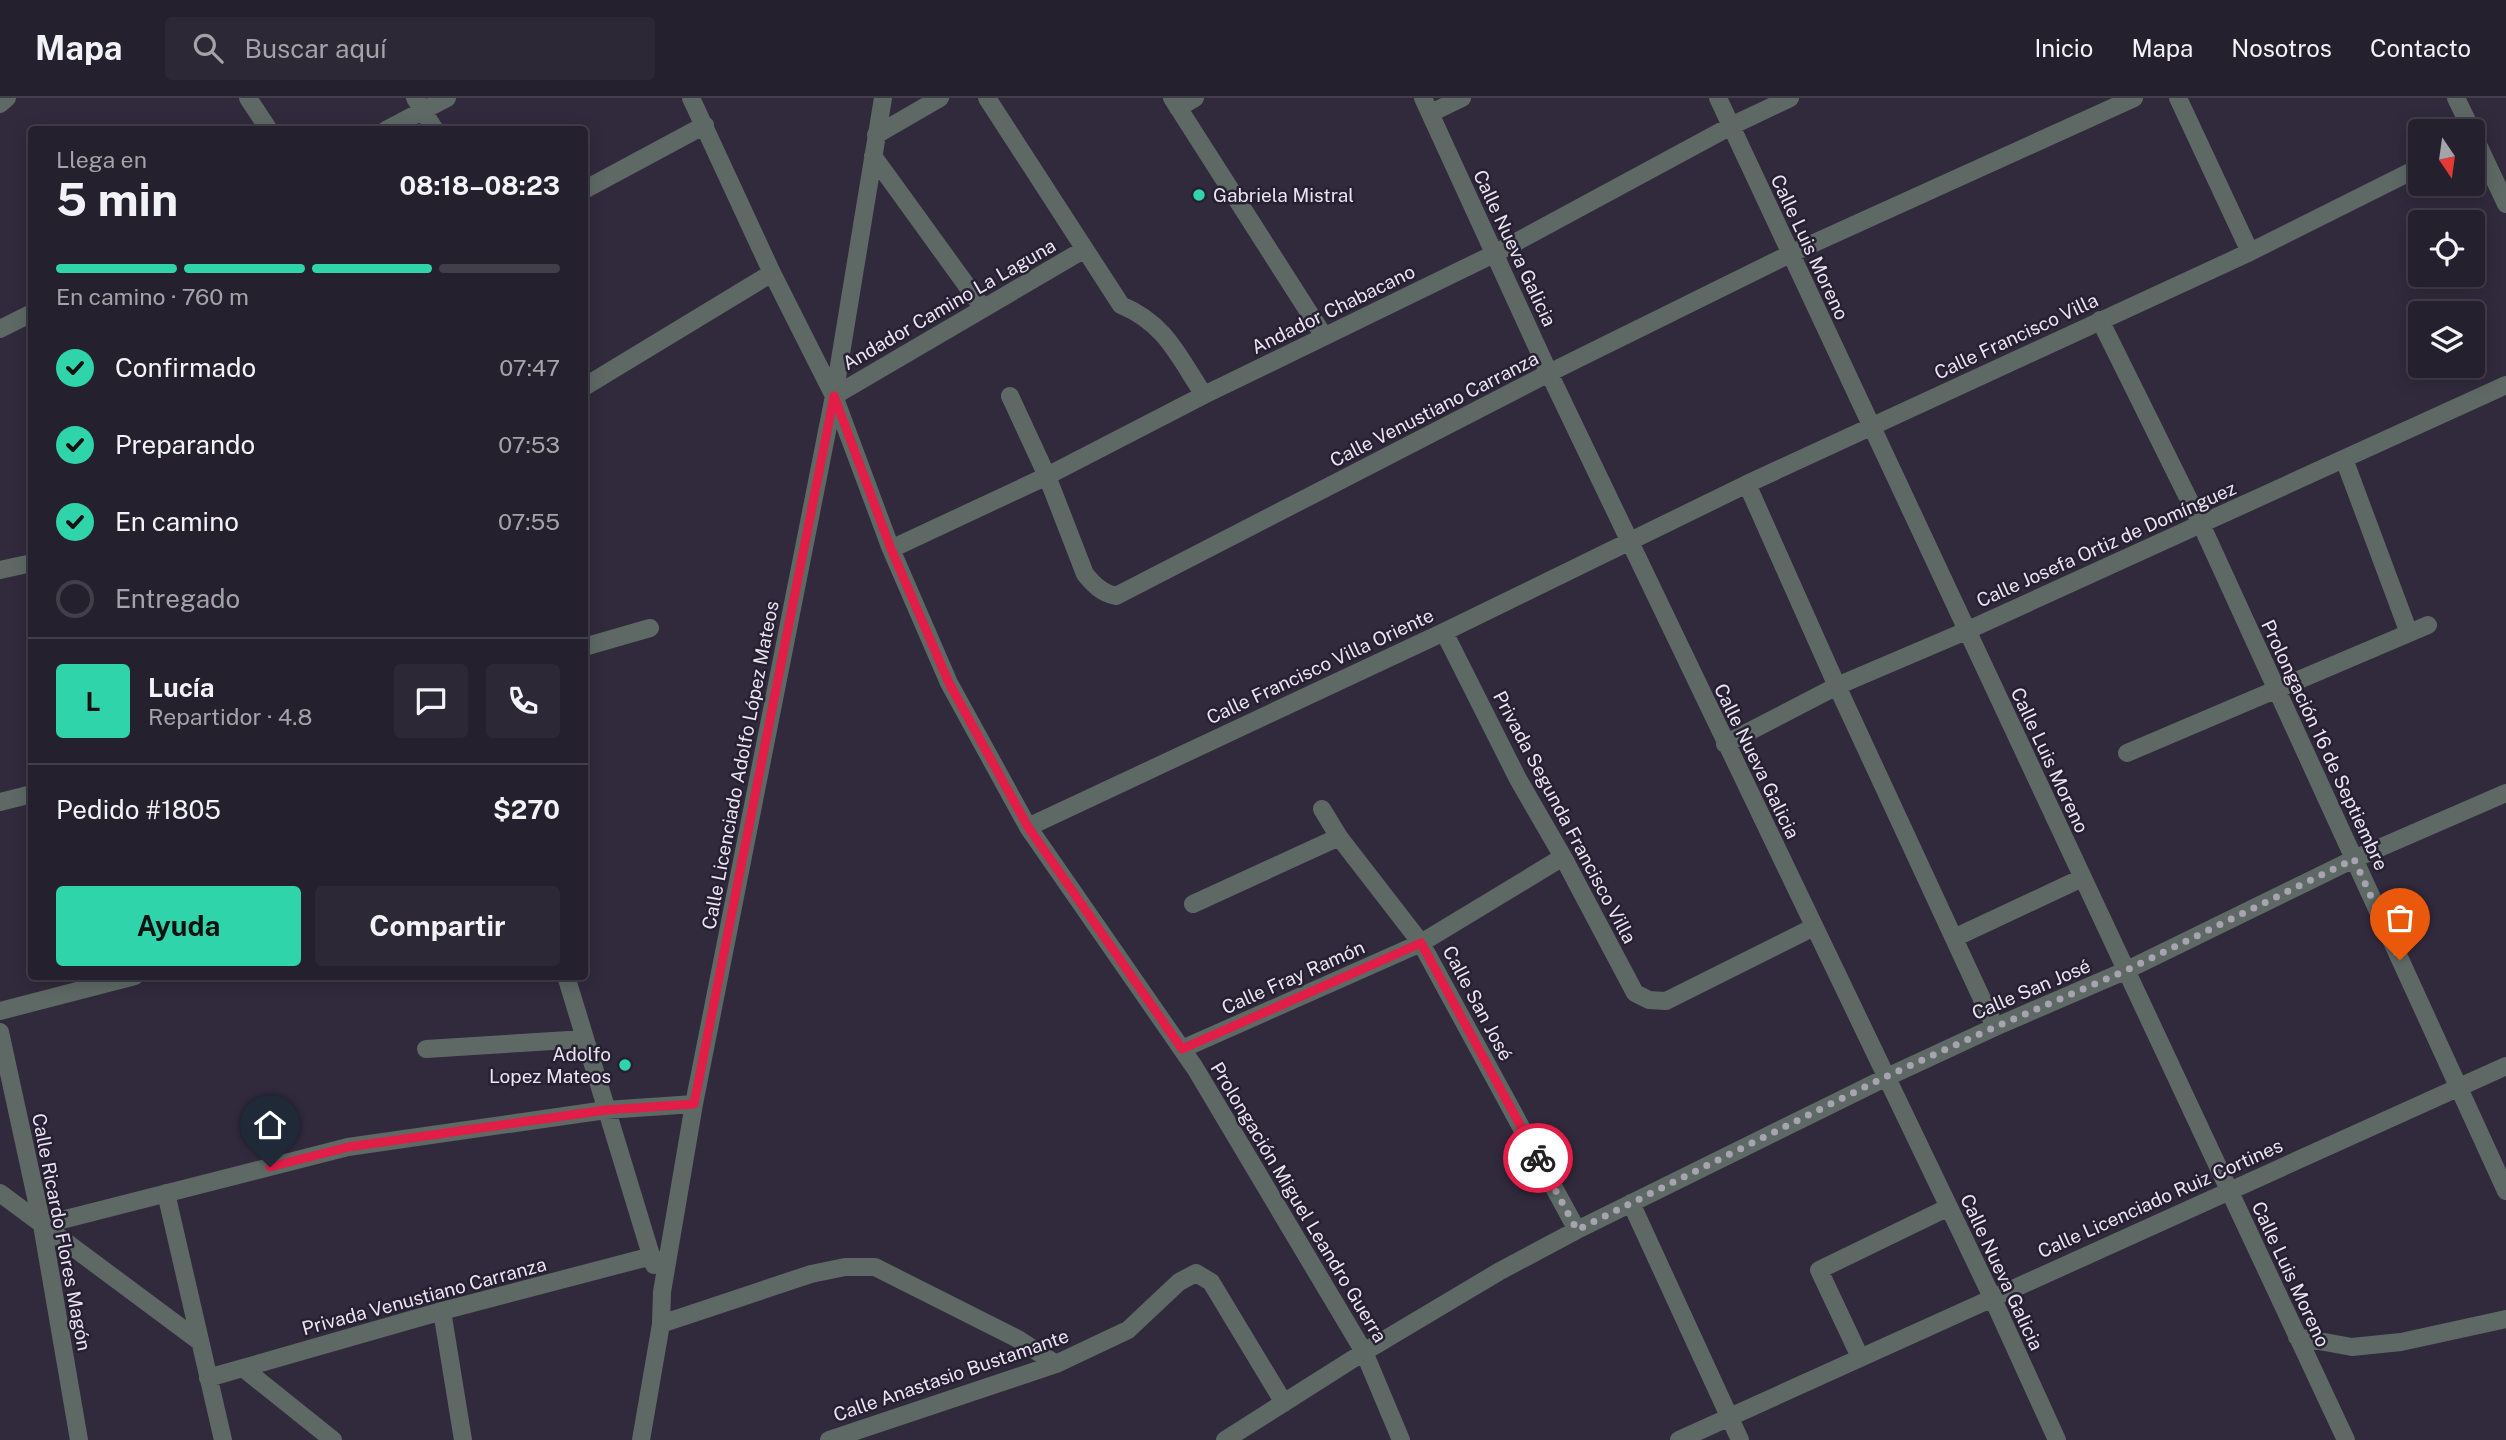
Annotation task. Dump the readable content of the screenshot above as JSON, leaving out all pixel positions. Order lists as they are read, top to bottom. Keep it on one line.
{"streets":{"street":["Calle Luis Moreno","Calle Nueva Galicia","Andador Camino La Laguna","Andador Chabacano","Calle Francisco Villa","Calle Venustiano Carranza","Calle Josefa Ortiz de Domínguez","Calle Francisco Villa Oriente","Prolongación 16 de Septiembre","Calle Licenciado Adolfo López Mateos","Privada Segunda Francisco Villa","Calle Fray Ramón","Calle San José","Calle Licenciado Ruiz Cortines","Prolongación Miguel Leandro Guerra","Calle Ricardo Flores Magón","Privada Venustiano Carranza","Calle Anastasio Bustamante"]},"crossings":[["Calle Luis Moreno","Andador Chabacano"],["Calle Luis Moreno","Calle Francisco Villa"],["Calle Luis Moreno","Calle Venustiano Carranza"],["Calle Luis Moreno","Calle Josefa Ortiz de Domínguez"],["Calle Luis Moreno","Calle San José"],["Calle Luis Moreno","Calle Licenciado Ruiz Cortines"],["Calle Nueva Galicia","Andador Chabacano"],["Calle Nueva Galicia","Calle Francisco Villa"],["Calle Nueva Galicia","Calle Venustiano Carranza"],["Calle Nueva Galicia","Calle Josefa Ortiz de Domínguez"],["Calle Nueva Galicia","Calle Francisco Villa Oriente"],["Calle Nueva Galicia","Privada Segunda Francisco Villa"],["Calle Nueva Galicia","Calle San José"],["Calle Nueva Galicia","Calle Licenciado Ruiz Cortines"],["Andador Camino La Laguna","Calle Licenciado Adolfo López Mateos"],["Andador Camino La Laguna","Prolongación Miguel Leandro Guerra"],["Andador Chabacano","Calle Venustiano Carranza"],["Andador Chabacano","Prolongación Miguel Leandro Guerra"],["Calle Francisco Villa","Calle Francisco Villa Oriente"],["Calle Francisco Villa","Prolongación 16 de Septiembre"],["Calle Josefa Ortiz de Domínguez","Prolongación 16 de Septiembre"],["Calle Francisco Villa Oriente","Privada Segunda Francisco Villa"],["Calle Francisco Villa Oriente","Prolongación Miguel Leandro Guerra"],["Prolongación 16 de Septiembre","Calle San José"],["Prolongación 16 de Septiembre","Calle Licenciado Ruiz Cortines"],["Calle Licenciado Adolfo López Mateos","Prolongación Miguel Leandro Guerra"],["Privada Segunda Francisco Villa","Calle Fray Ramón"],["Calle Fray Ramón","Calle San José"],["Calle Fray Ramón","Prolongación Miguel Leandro Guerra"],["Calle San José","Prolongación Miguel Leandro Guerra"],["Calle San José","Calle Anastasio Bustamante"]],"places":["Gabriela Mistral","Adolfo Lopez Mateos"],"north":"bottom","page":{"header":"Mapa","search":"Buscar aquí","nav":["Inicio","Mapa","Nosotros","Contacto"],"heading":["5 min","Llega en","08:18–08:23"],"panel":["Lucía","Repartidor · 4.8","Pedido #1805","$270"],"bar":"En camino · 760 m","list":[["Confirmado","07:47"],["Preparando","07:53"],["En camino","07:55"],"Entregado"],"round":"L","buttons":["Ayuda","Compartir"]}}
